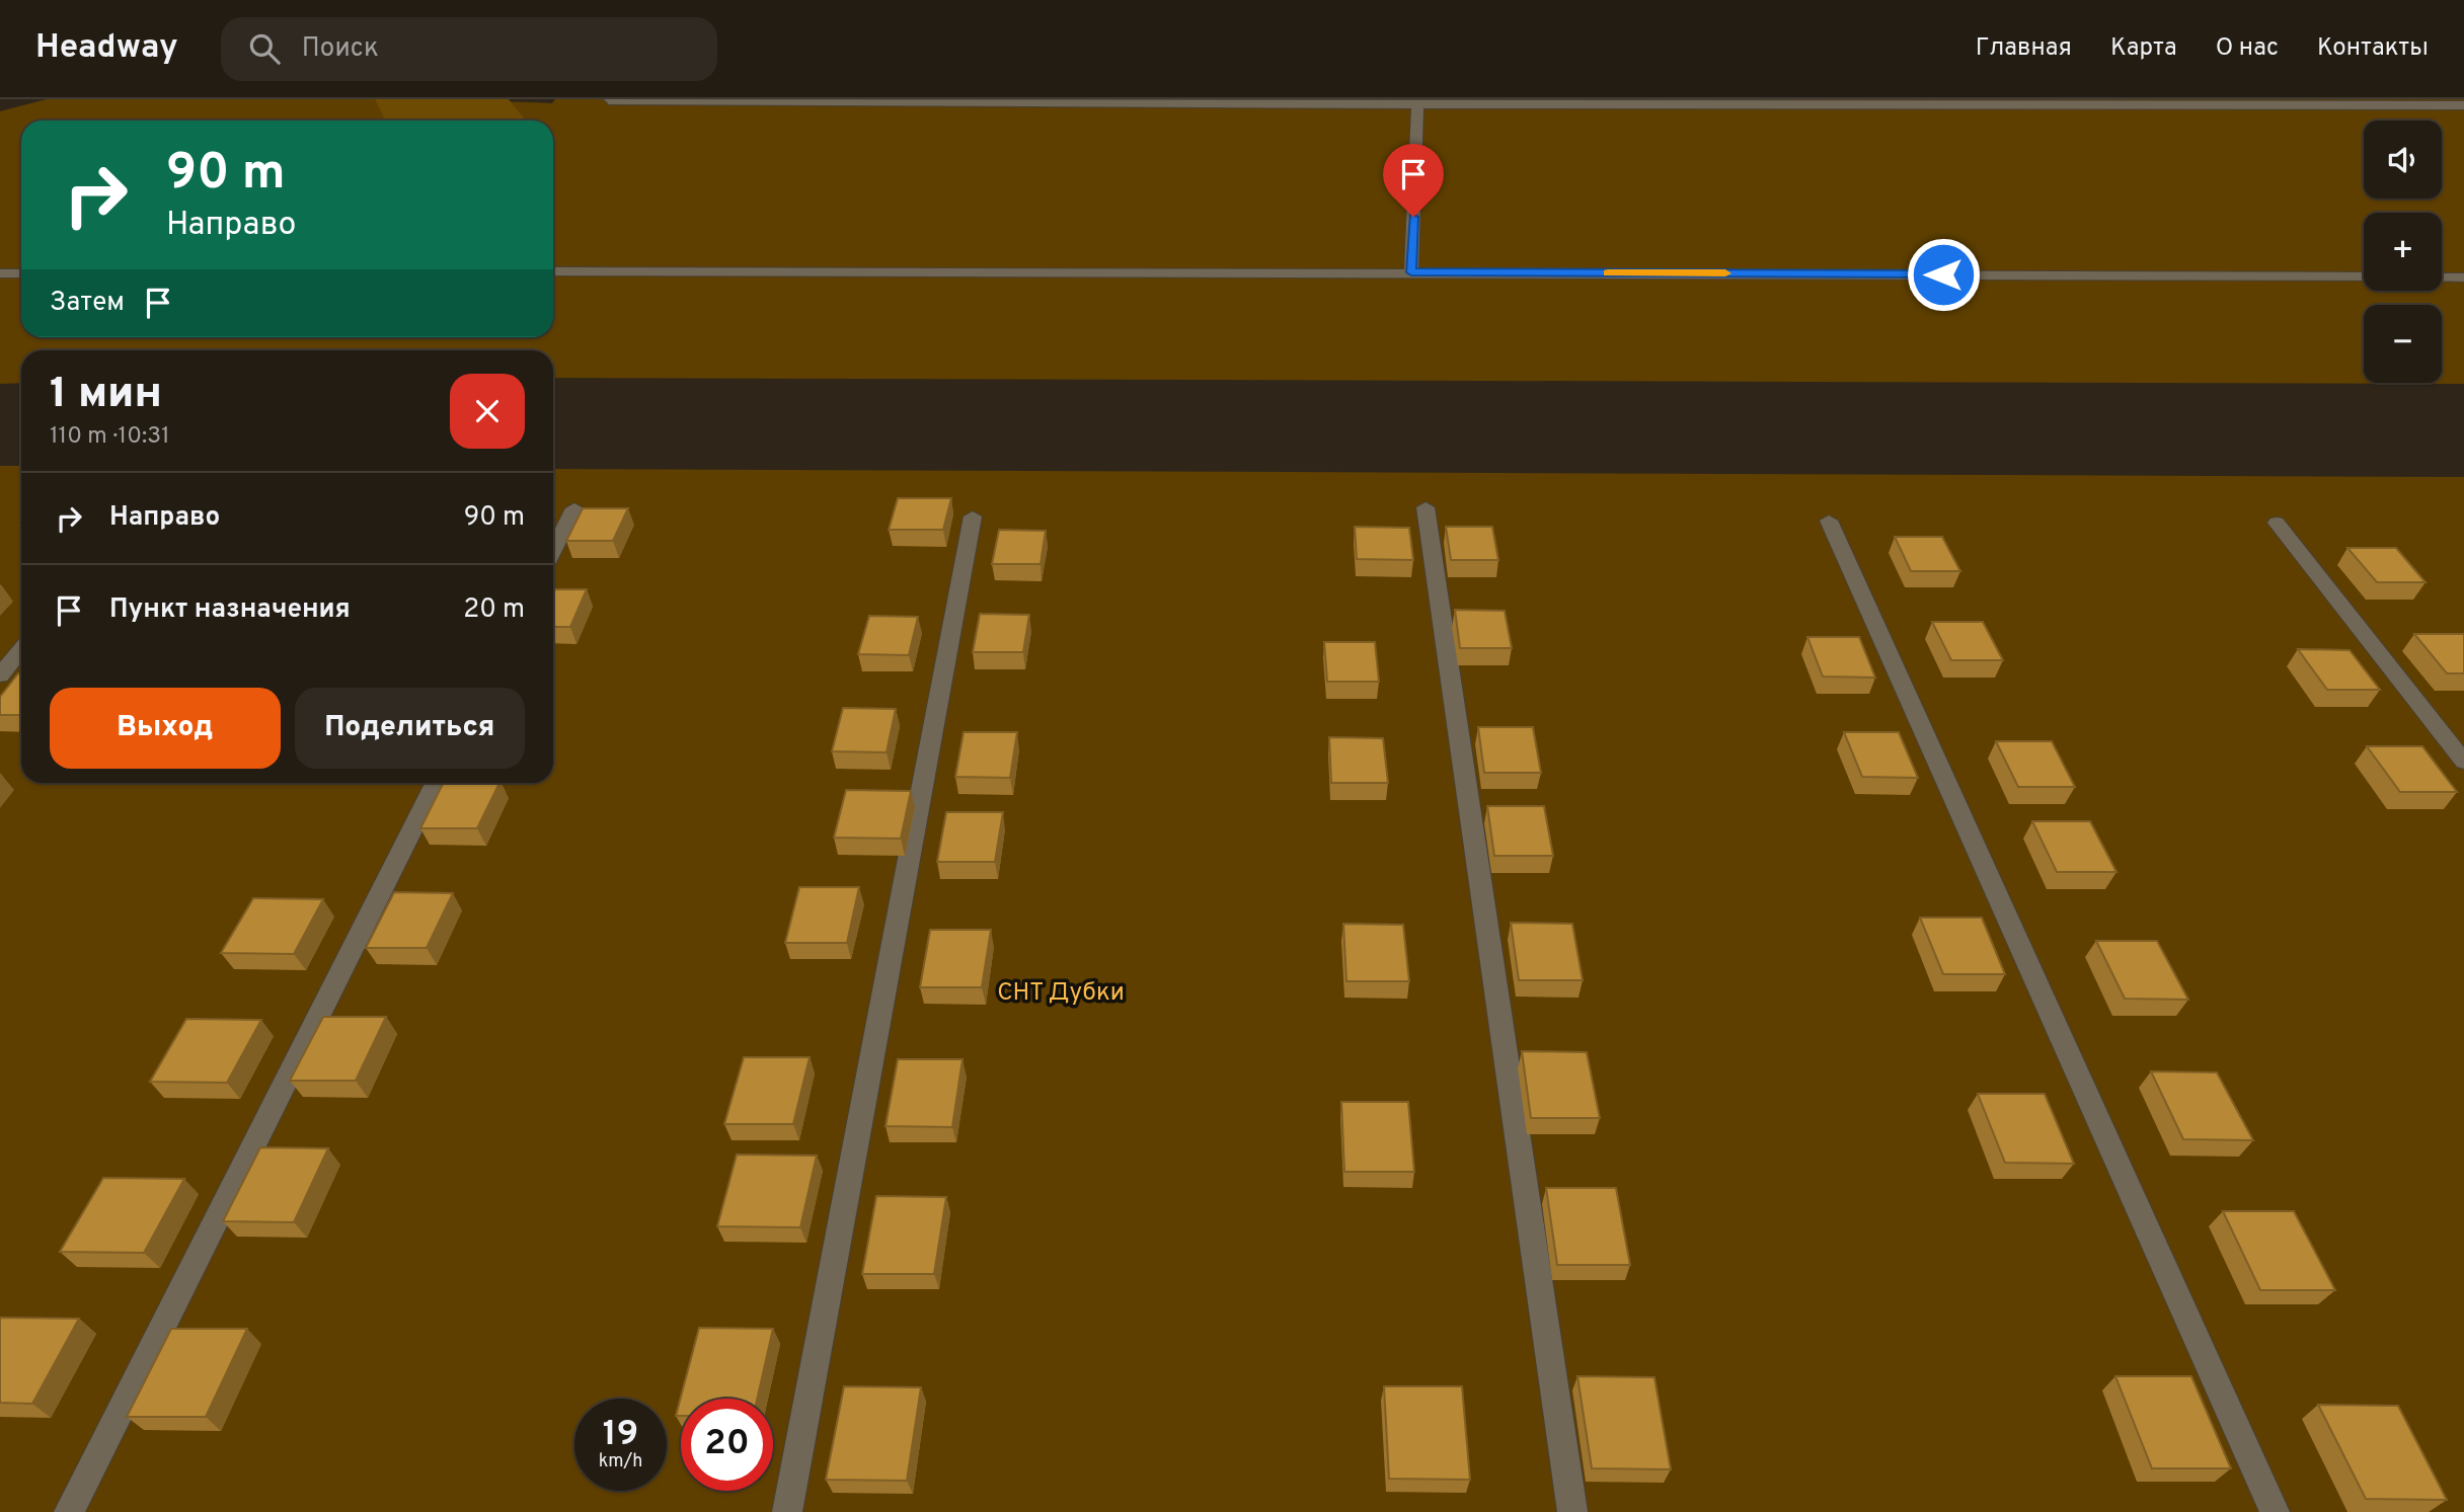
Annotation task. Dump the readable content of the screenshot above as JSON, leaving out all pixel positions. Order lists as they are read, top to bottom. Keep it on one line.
{"parks":["СНТ Дубки"],"page":{"header":"Headway","search":"Поиск","nav":["Главная","Карта","О нас","Контакты"],"map_buttons":["+","−"],"turn":["90 m","Направо"],"then":"Затем","heading":["1 мин","110 m · 10:31"],"list":[{"name":"Направо","value":"90 m"},{"name":"Пункт назначения","value":"20 m"}],"buttons":["Выход","Поделиться"],"speed":"19 km/h","limit":"20"}}
